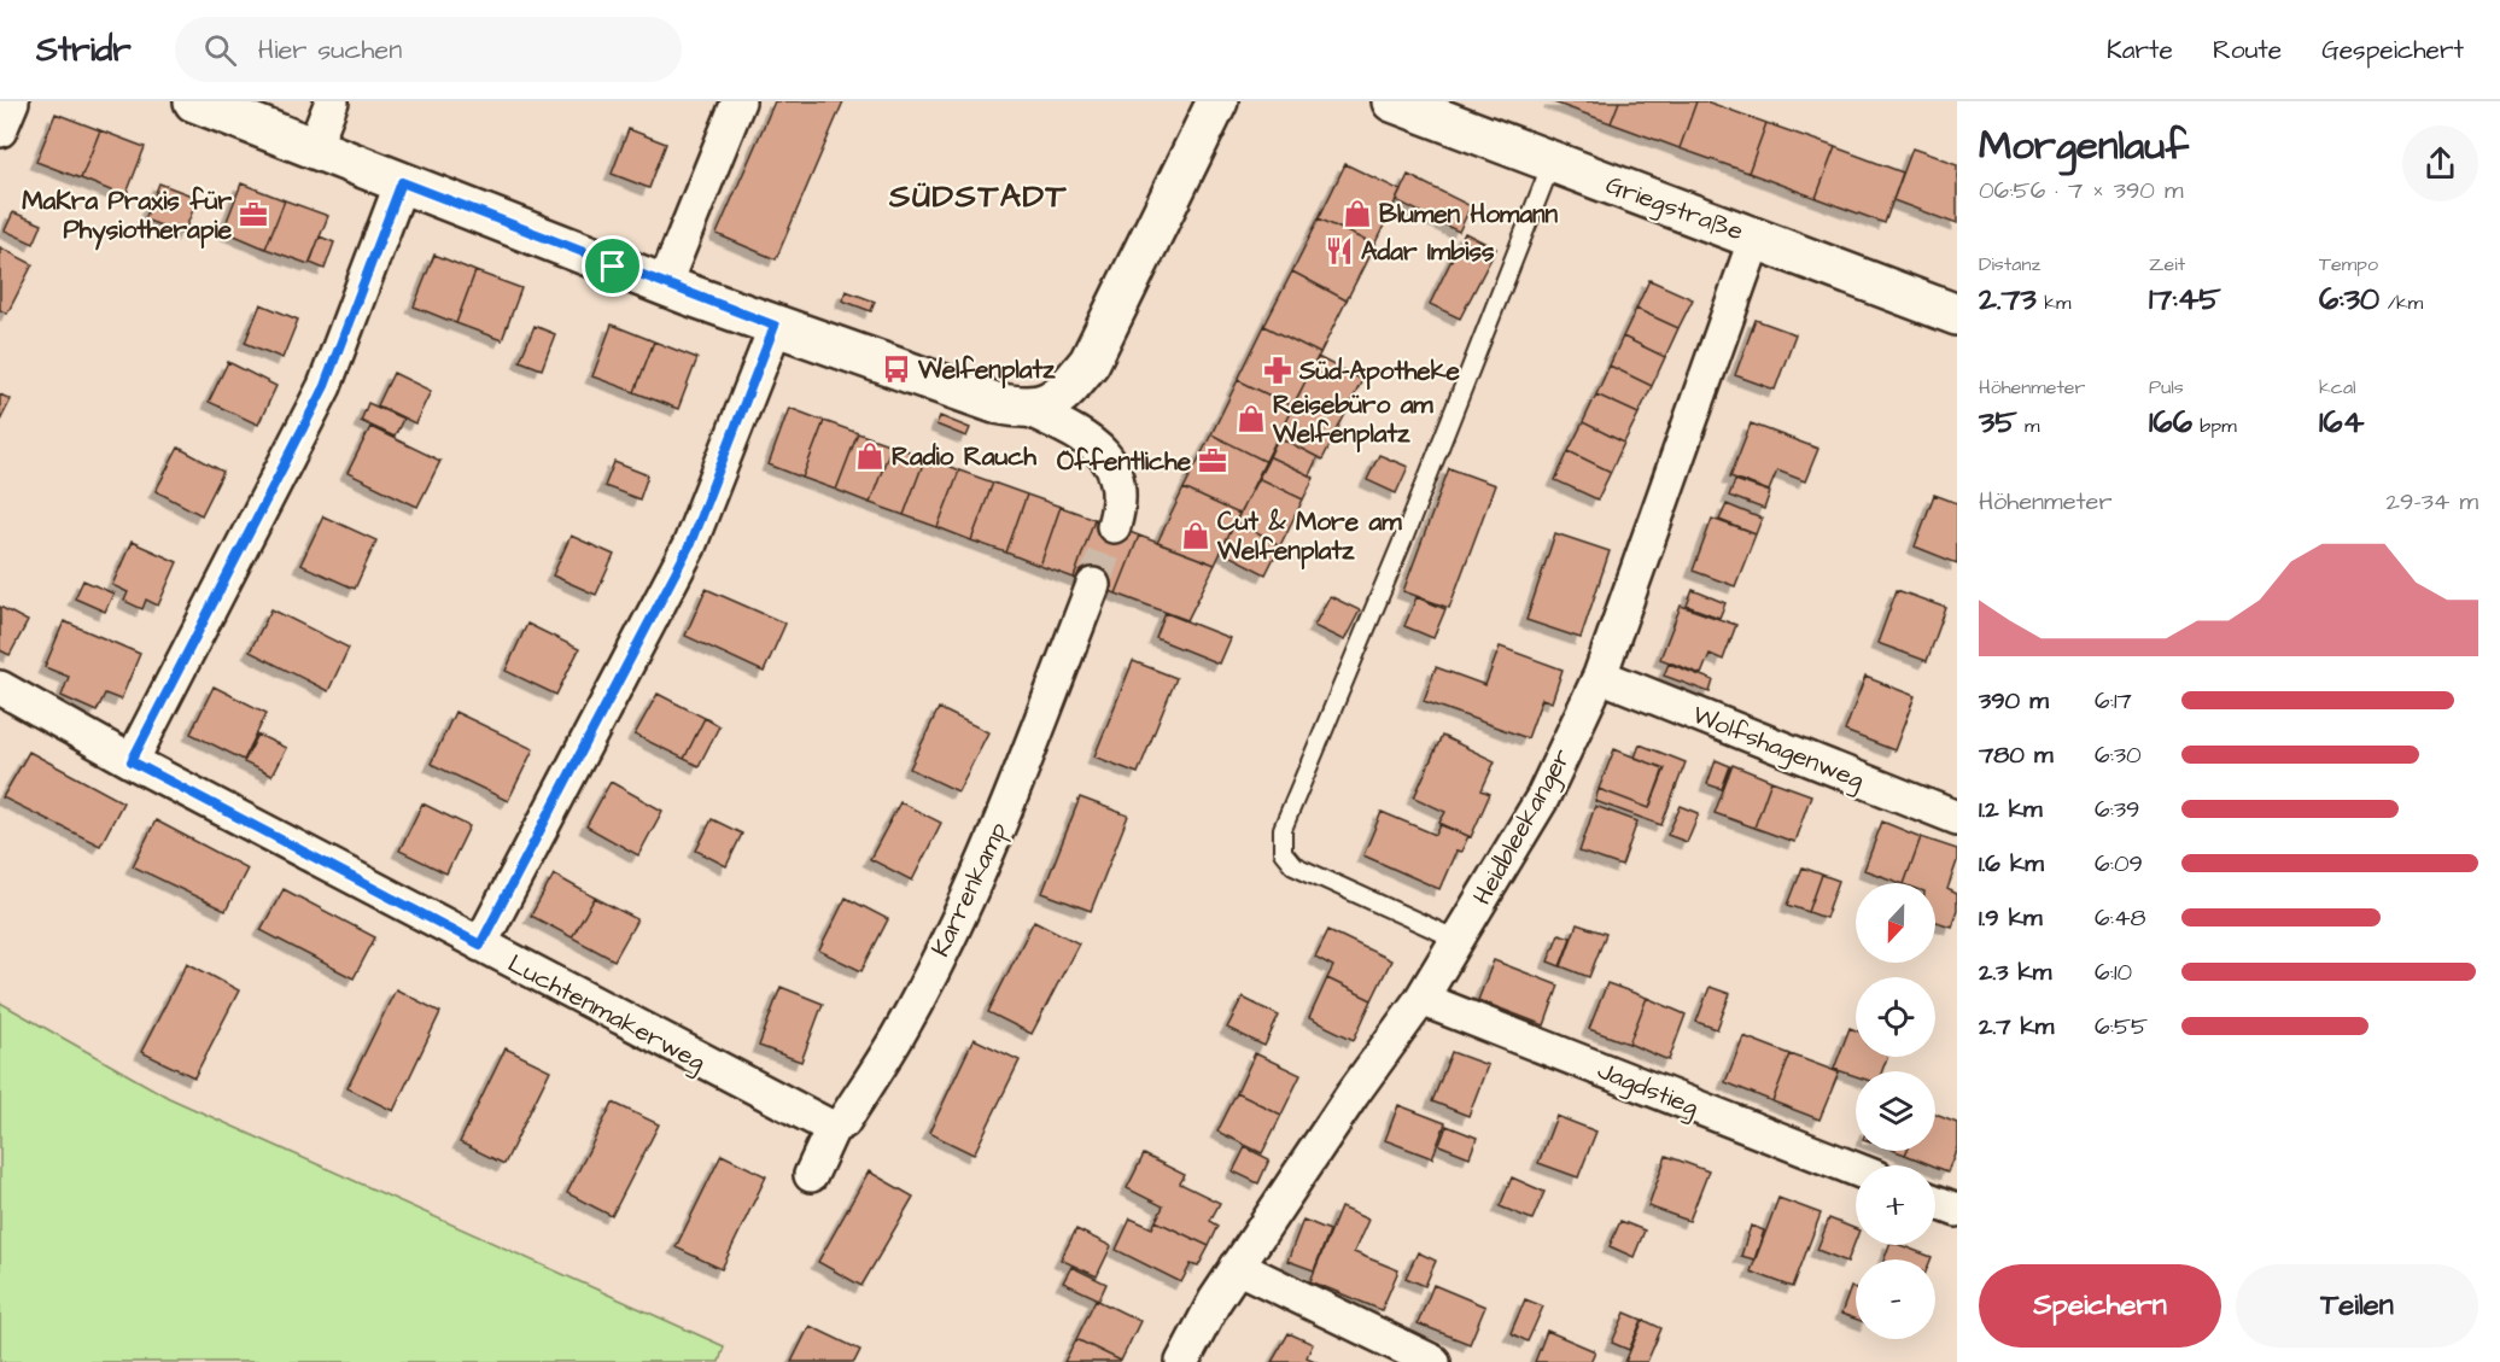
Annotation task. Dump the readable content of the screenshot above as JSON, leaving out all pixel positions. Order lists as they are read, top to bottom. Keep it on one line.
{"streets":{"street":["Griegstraße","Wolfshagenweg","Heidbleekanger","Karrenkamp","Luchtenmakerweg","Jagdstieg"]},"crossings":[["Griegstraße","Heidbleekanger"],["Wolfshagenweg","Heidbleekanger"],["Heidbleekanger","Jagdstieg"],["Karrenkamp","Luchtenmakerweg"]],"districts":["SÜDSTADT"],"places":{"shop":["Blumen Homann","Reisebüro am Welfenplatz","Radio Rauch","Cut & More am Welfenplatz"],"office":["MaKra Praxis für Physiotherapie","Öffentliche"],"restaurant":["Adar Imbiss"],"bus stop":["Welfenplatz"],"pharmacy":["Süd-Apotheke"]},"north":"bottom","page":{"header":"Stridr","search":"Hier suchen","nav":["Karte","Route","Gespeichert"],"heading":["Morgenlauf","06:56 · 7 × 390 m"],"stats":[["Distanz","2.73 km"],["Zeit","17:45"],["Tempo","6:30 /km"],["Höhenmeter","35 m"],["Puls","166 bpm"],["kcal","164"]],"chart":["Höhenmeter","29–34 m"],"list":[{"name":"390 m","note":"6:17"},{"name":"780 m","note":"6:30"},{"name":"1.2 km","note":"6:39"},{"name":"1.6 km","note":"6:09"},{"name":"1.9 km","note":"6:48"},{"name":"2.3 km","note":"6:10"},{"name":"2.7 km","note":"6:55"}],"map_buttons":["+","−"],"buttons":["Speichern","Teilen"]}}
